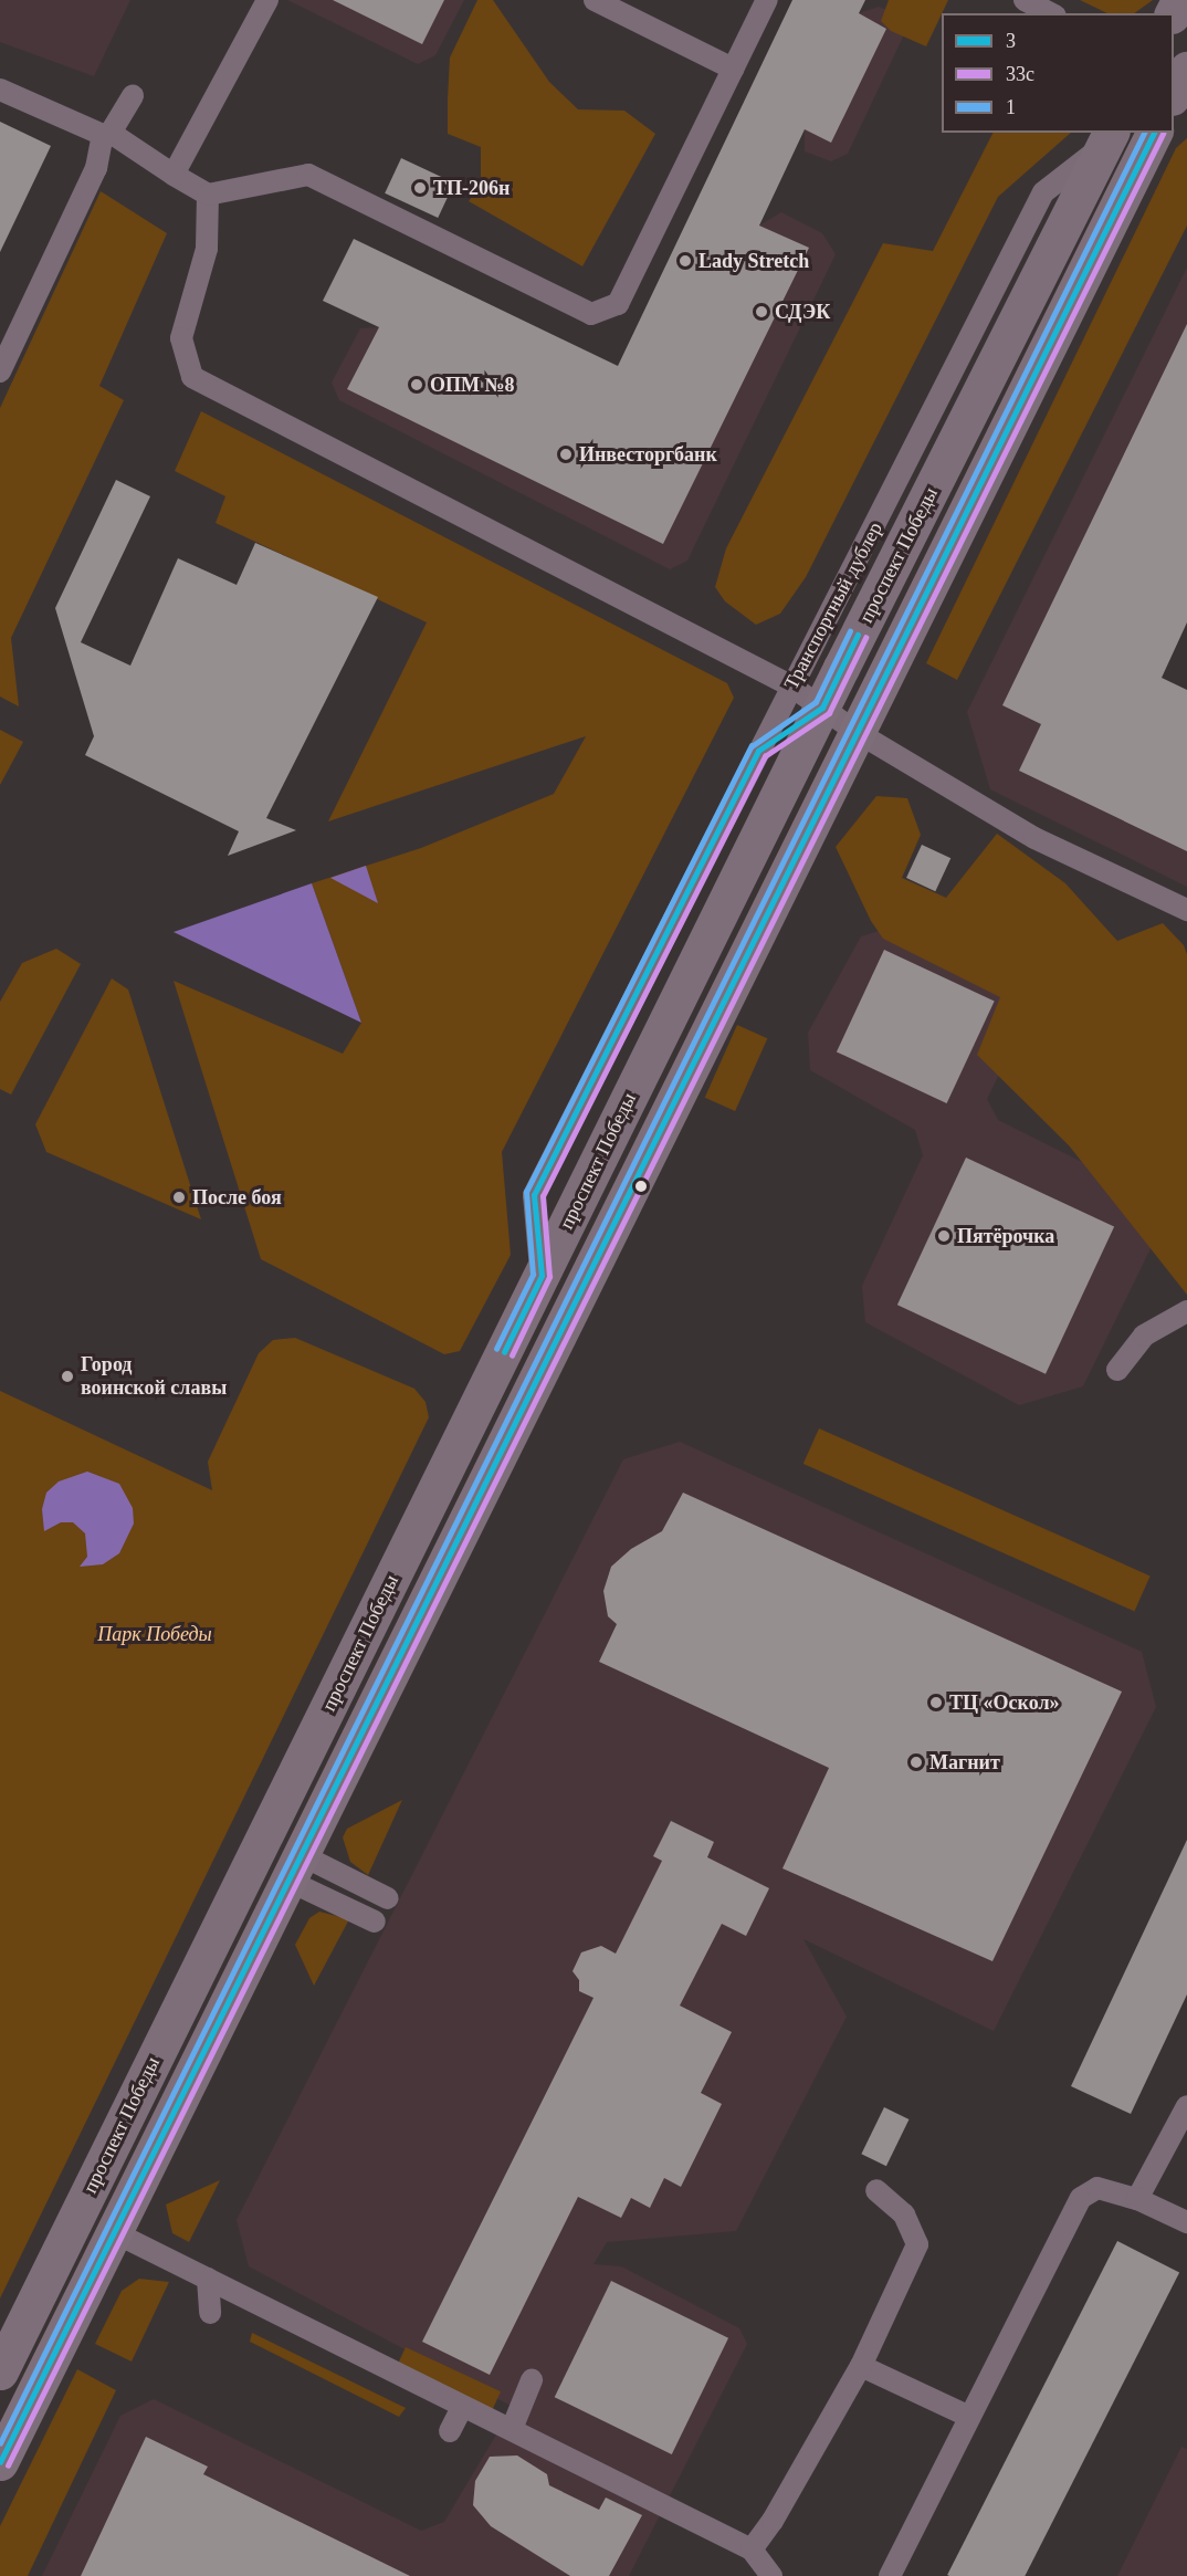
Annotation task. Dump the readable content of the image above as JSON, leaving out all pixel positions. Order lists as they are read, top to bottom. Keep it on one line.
{"streets":{"main road":["проспект Победы"],"lane":["Транспортный дублер"]},"crossings":[["проспект Победы","Транспортный дублер"]],"parks":["Парк Победы"],"places":["ТП-206н","Lady Stretch","СДЭК","ОПМ №8","Инвесторгбанк","После боя","Пятёрочка","Город воинской славы","ТЦ «Оскол»","Магнит"],"lines":["transit line 3","transit line 1","transit line 33с"],"legend":["3","33с","1"]}
